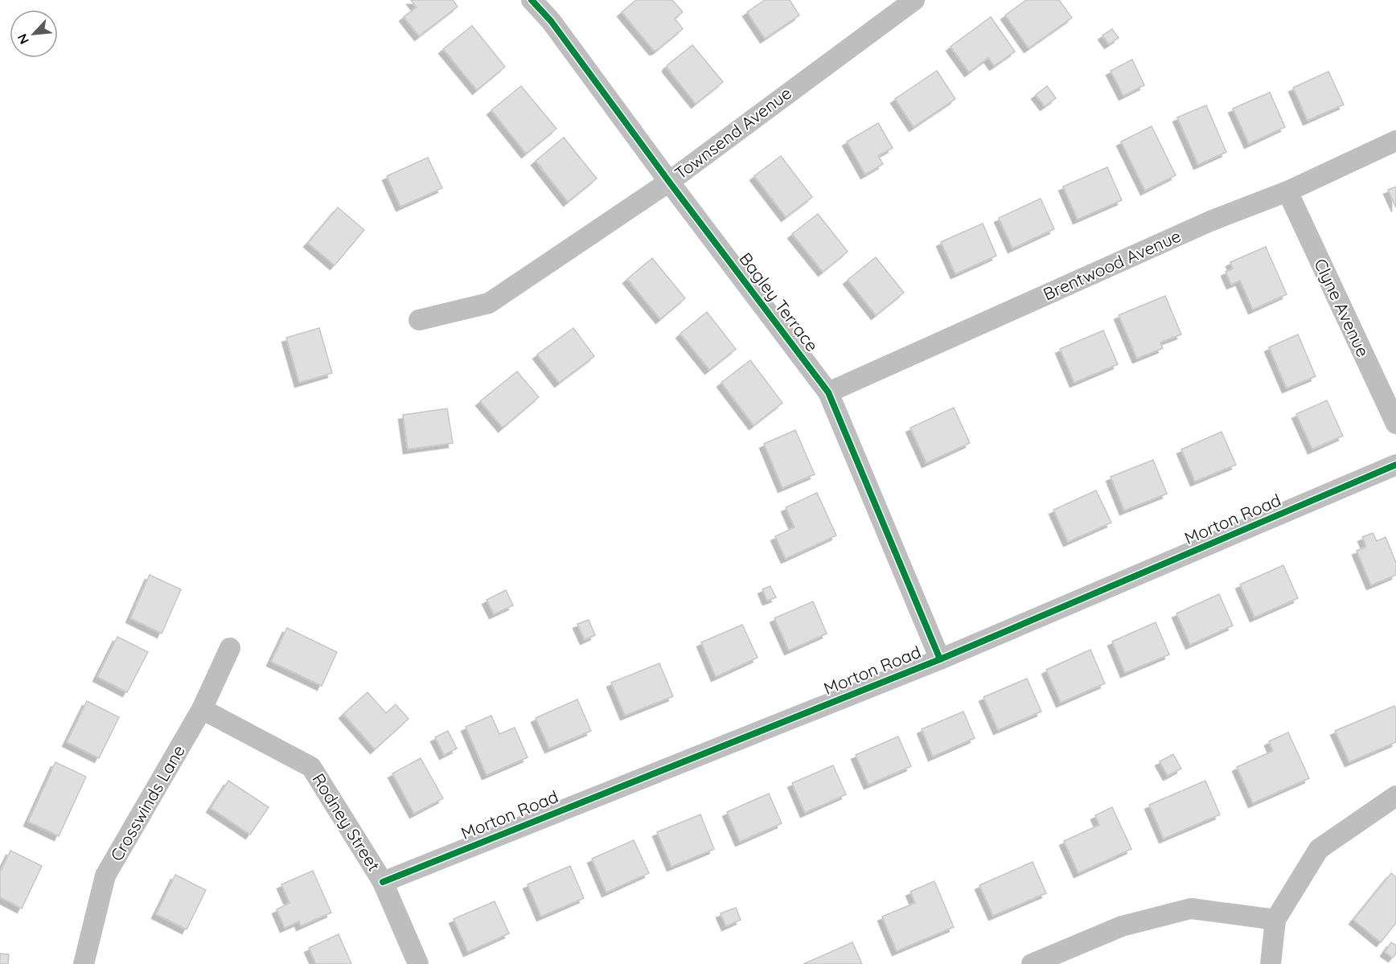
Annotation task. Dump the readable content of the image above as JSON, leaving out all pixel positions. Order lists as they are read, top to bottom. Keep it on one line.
{"streets":{"street":["Townsend Avenue","Brentwood Avenue","Bagley Terrace","Clyne Avenue","Morton Road","Crosswinds Lane","Rodney Street"]},"crossings":[["Townsend Avenue","Bagley Terrace"],["Brentwood Avenue","Bagley Terrace"],["Brentwood Avenue","Clyne Avenue"],["Bagley Terrace","Morton Road"],["Morton Road","Rodney Street"],["Crosswinds Lane","Rodney Street"]],"north":"bottom left"}
